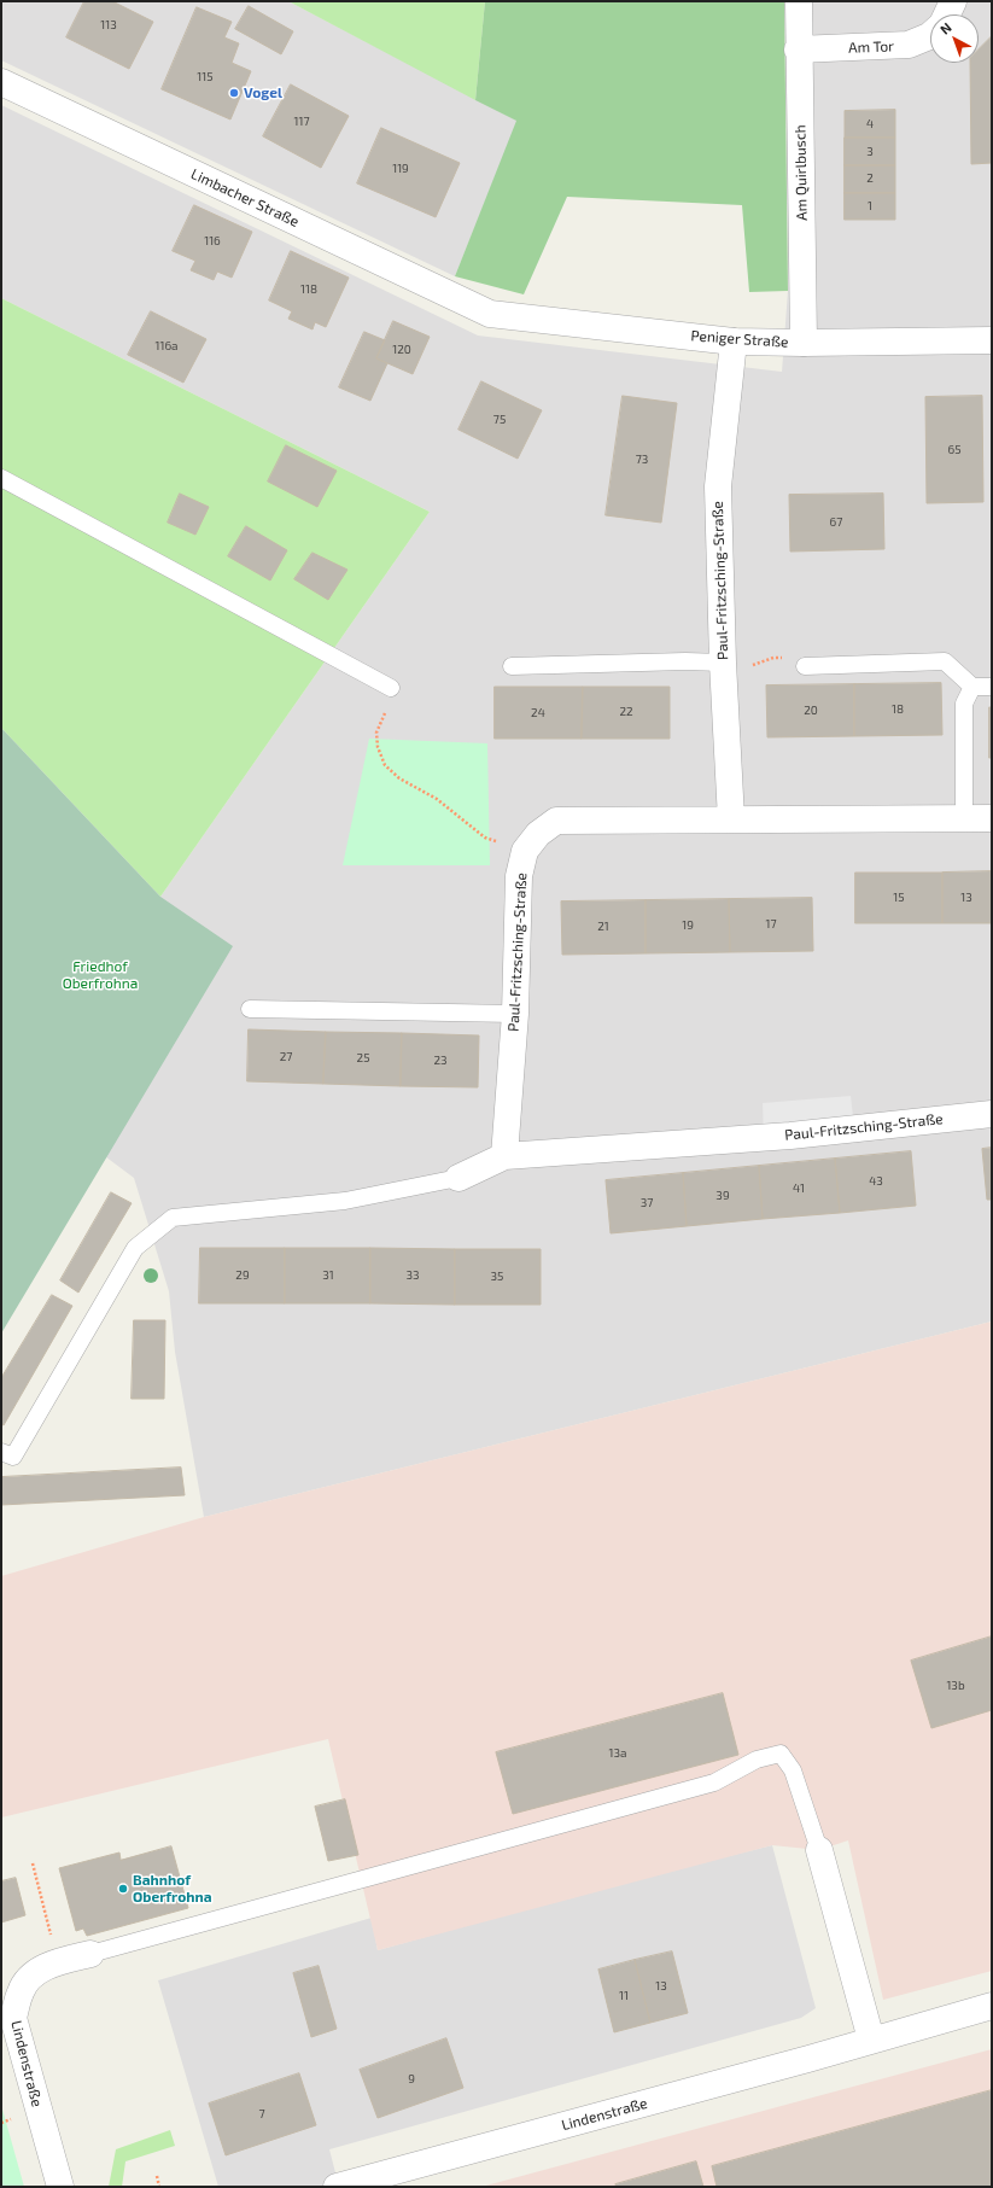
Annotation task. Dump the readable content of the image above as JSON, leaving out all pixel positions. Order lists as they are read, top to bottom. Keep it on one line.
{"streets":{"street":["Am Tor","Am Quirlbusch","Limbacher Straße","Peniger Straße","Paul-Fritzsching-Straße","Lindenstraße"]},"crossings":[["Am Tor","Am Quirlbusch"],["Am Quirlbusch","Peniger Straße"],["Limbacher Straße","Peniger Straße"],["Peniger Straße","Paul-Fritzsching-Straße"]],"parks":["Friedhof Oberfrohna"],"places":["Vogel","Bahnhof Oberfrohna"],"house_numbers":["113","115","117","4","3","119","2","1","116","118","116a","120","75","65","73","67","18","20","22","24","15","13","17","19","21","27","25","23","43","41","39","37","29","31","33","35","13b","13a","13","11","9","7"],"north":"top left"}
